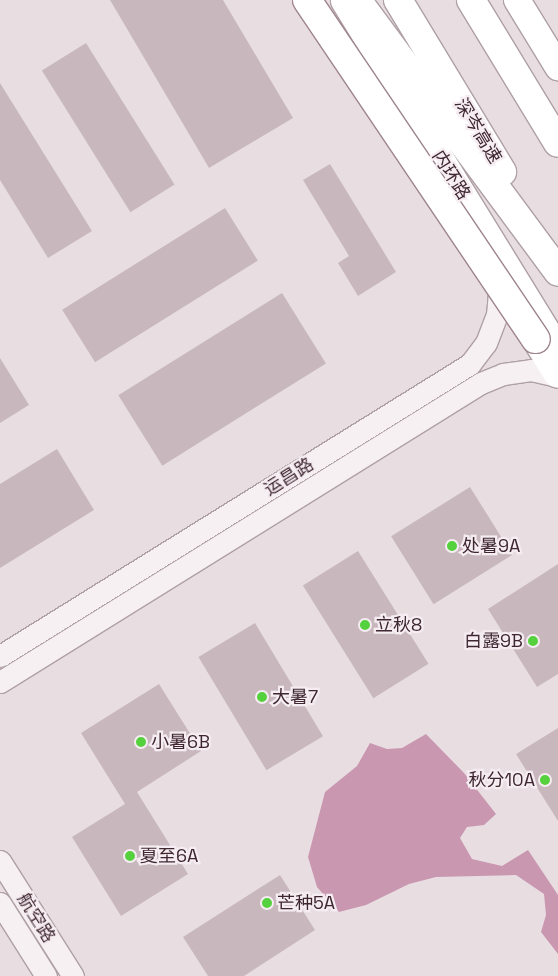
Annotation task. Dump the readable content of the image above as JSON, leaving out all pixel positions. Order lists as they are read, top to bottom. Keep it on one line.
{"streets":{"highway":["深岑高速"],"main road":["内环路"],"street":["运昌路","航空路"]},"crossings":[["内环路","运昌路"]],"places":["处暑9A","立秋8","白露9B","大暑7","小暑6B","秋分10A","夏至6A","芒种5A"]}
